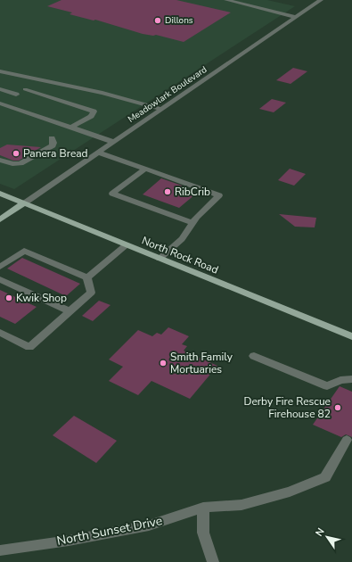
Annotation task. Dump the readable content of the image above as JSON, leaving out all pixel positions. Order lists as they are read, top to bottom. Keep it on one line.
{"streets":{"main road":["North Rock Road"],"street":["Meadowlark Boulevard","North Sunset Drive"]},"crossings":[["Meadowlark Boulevard","North Rock Road"]],"places":["Dillons","Panera Bread","RibCrib","Kwik Shop","Smith Family Mortuaries","Derby Fire Rescue Firehouse 82"],"north":"top left"}
